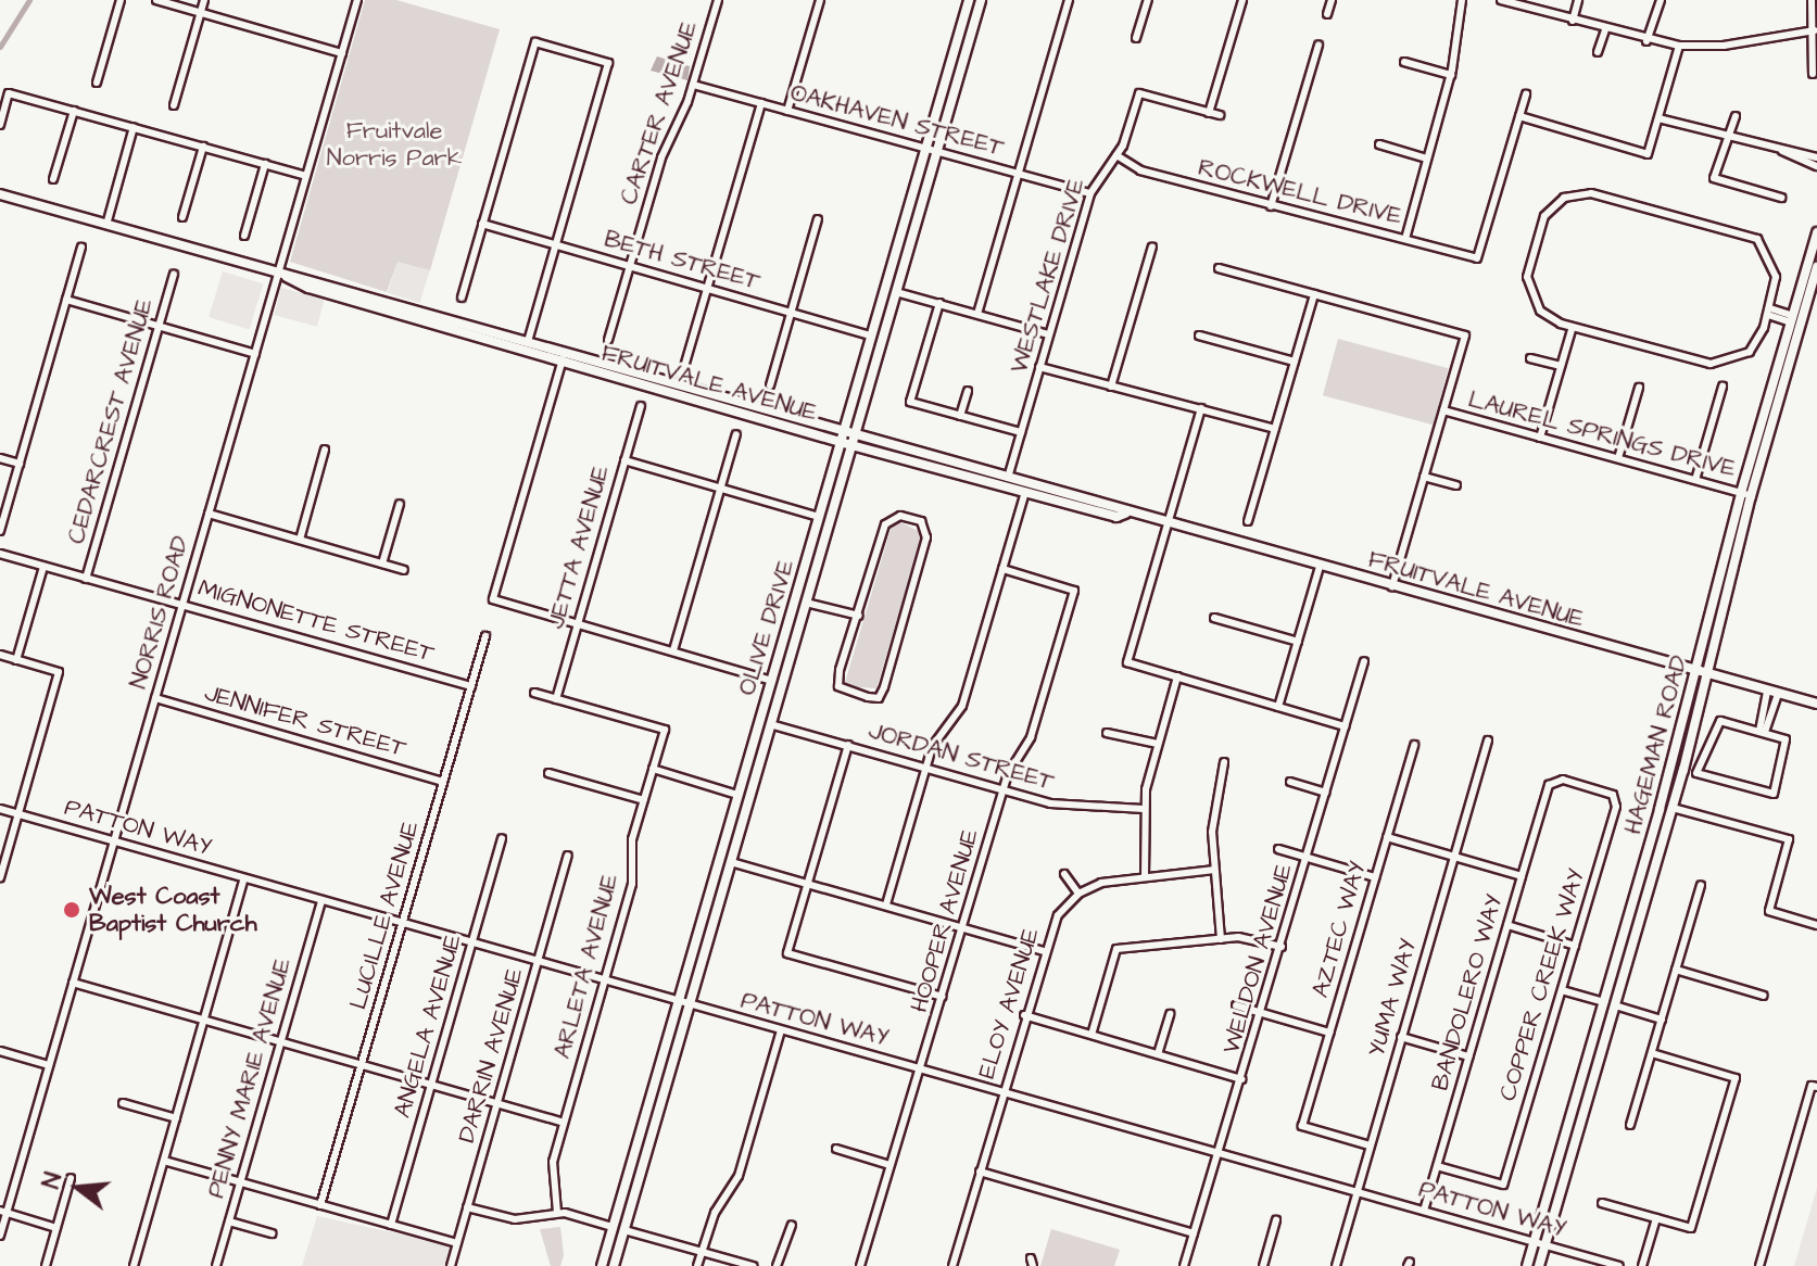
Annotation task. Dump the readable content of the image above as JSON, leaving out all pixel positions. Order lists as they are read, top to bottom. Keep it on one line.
{"streets":{"main road":["FRUITVALE AVENUE","OLIVE DRIVE","HAGEMAN ROAD"],"street":["CARTER AVENUE","OAKHAVEN STREET","ROCKWELL DRIVE","BETH STREET","WESTLAKE DRIVE","CEDARCREST AVENUE","LAUREL SPRINGS DRIVE","JETTA AVENUE","NORRIS ROAD","MIGNONETTE STREET","JENNIFER STREET","JORDAN STREET","PATTON WAY","LUCILLE AVENUE","HOOPER AVENUE","AZTEC WAY","WELDON AVENUE","ARLETA AVENUE","COPPER CREEK WAY","BANDOLERO WAY","YUMA WAY","ELOY AVENUE","ANGELA AVENUE","DARRIN AVENUE","PENNY MARIE AVENUE"]},"crossings":[["CARTER AVENUE","OAKHAVEN STREET"],["CARTER AVENUE","BETH STREET"],["OAKHAVEN STREET","WESTLAKE DRIVE"],["OAKHAVEN STREET","OLIVE DRIVE"],["ROCKWELL DRIVE","WESTLAKE DRIVE"],["BETH STREET","OLIVE DRIVE"],["WESTLAKE DRIVE","FRUITVALE AVENUE"],["FRUITVALE AVENUE","NORRIS ROAD"],["FRUITVALE AVENUE","OLIVE DRIVE"],["FRUITVALE AVENUE","HAGEMAN ROAD"],["CEDARCREST AVENUE","MIGNONETTE STREET"],["LAUREL SPRINGS DRIVE","HAGEMAN ROAD"],["JETTA AVENUE","ARLETA AVENUE"],["NORRIS ROAD","MIGNONETTE STREET"],["NORRIS ROAD","JENNIFER STREET"],["NORRIS ROAD","PATTON WAY"],["MIGNONETTE STREET","LUCILLE AVENUE"],["OLIVE DRIVE","JORDAN STREET"],["OLIVE DRIVE","PATTON WAY"],["JENNIFER STREET","LUCILLE AVENUE"],["HAGEMAN ROAD","PATTON WAY"],["JORDAN STREET","HOOPER AVENUE"],["PATTON WAY","LUCILLE AVENUE"],["PATTON WAY","HOOPER AVENUE"],["PATTON WAY","WELDON AVENUE"],["PATTON WAY","ARLETA AVENUE"],["PATTON WAY","BANDOLERO WAY"],["PATTON WAY","YUMA WAY"],["PATTON WAY","ELOY AVENUE"],["PATTON WAY","ANGELA AVENUE"],["PATTON WAY","DARRIN AVENUE"],["PATTON WAY","PENNY MARIE AVENUE"],["AZTEC WAY","YUMA WAY"],["COPPER CREEK WAY","BANDOLERO WAY"]],"parks":["Fruitvale Norris Park"],"places":["West Coast Baptist Church"],"north":"left"}
